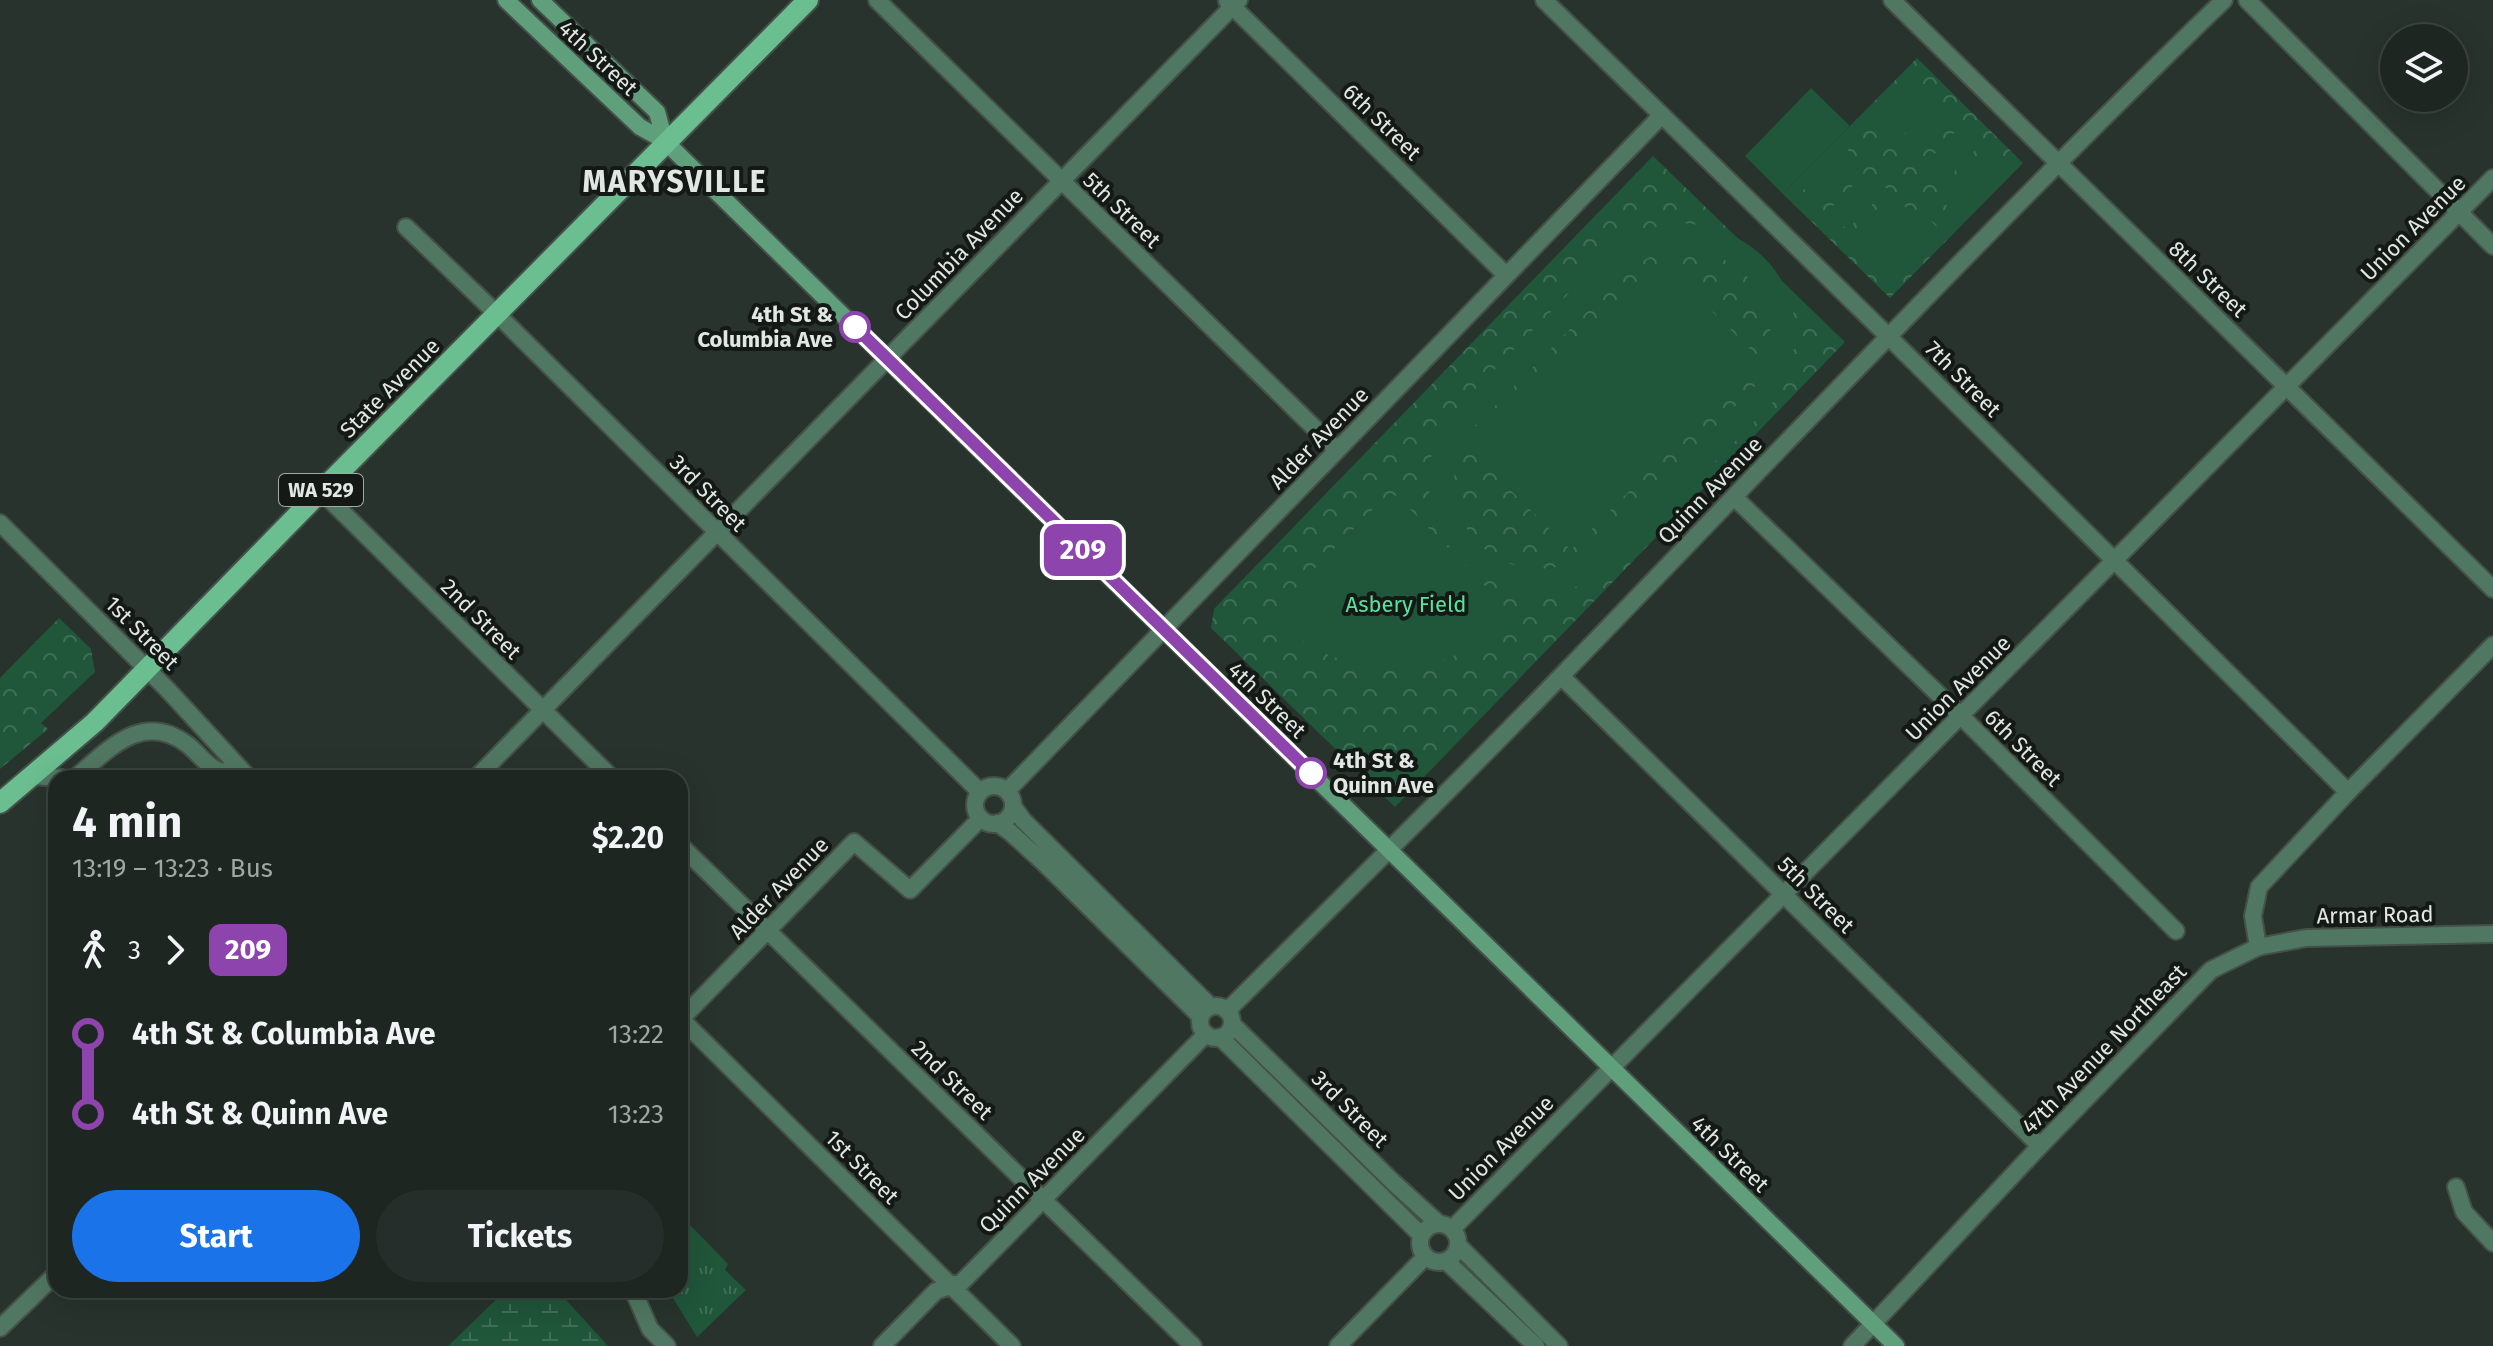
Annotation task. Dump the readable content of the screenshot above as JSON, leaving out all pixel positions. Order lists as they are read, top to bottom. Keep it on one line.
{"streets":{"main road":["4th Street","State Avenue","WA 529"],"street":["6th Street","5th Street","Union Avenue","Columbia Avenue","8th Street","7th Street","Alder Avenue","Quinn Avenue","3rd Street","2nd Street","1st Street","Armar Road","47th Avenue Northeast"]},"crossings":[["4th Street","Union Avenue"],["4th Street","Columbia Avenue"],["4th Street","State Avenue"],["4th Street","Alder Avenue"],["4th Street","Quinn Avenue"],["4th Street","47th Avenue Northeast"],["6th Street","Union Avenue"],["6th Street","Columbia Avenue"],["6th Street","Alder Avenue"],["6th Street","Quinn Avenue"],["5th Street","Union Avenue"],["5th Street","Columbia Avenue"],["5th Street","Alder Avenue"],["5th Street","Quinn Avenue"],["5th Street","47th Avenue Northeast"],["Union Avenue","8th Street"],["Union Avenue","7th Street"],["Union Avenue","3rd Street"],["Columbia Avenue","3rd Street"],["Columbia Avenue","2nd Street"],["8th Street","Quinn Avenue"],["7th Street","Alder Avenue"],["7th Street","Quinn Avenue"],["State Avenue","3rd Street"],["State Avenue","2nd Street"],["State Avenue","1st Street"],["Alder Avenue","3rd Street"],["Alder Avenue","2nd Street"],["Quinn Avenue","3rd Street"],["Quinn Avenue","2nd Street"],["Quinn Avenue","1st Street"],["Armar Road","47th Avenue Northeast"]],"districts":["MARYSVILLE"],"parks":["Asbery Field"],"places":["4th St & Columbia Ave","4th St & Quinn Ave"],"lines":["bus line 209"],"page":{"on_map":"209","heading":["4 min","13:19 – 13:23 · Bus","$2.20"],"legs":["3","209"],"list":[{"name":"4th St & Columbia Ave","value":"13:22"},{"name":"4th St & Quinn Ave","value":"13:23"}],"buttons":["Start","Tickets"]}}
